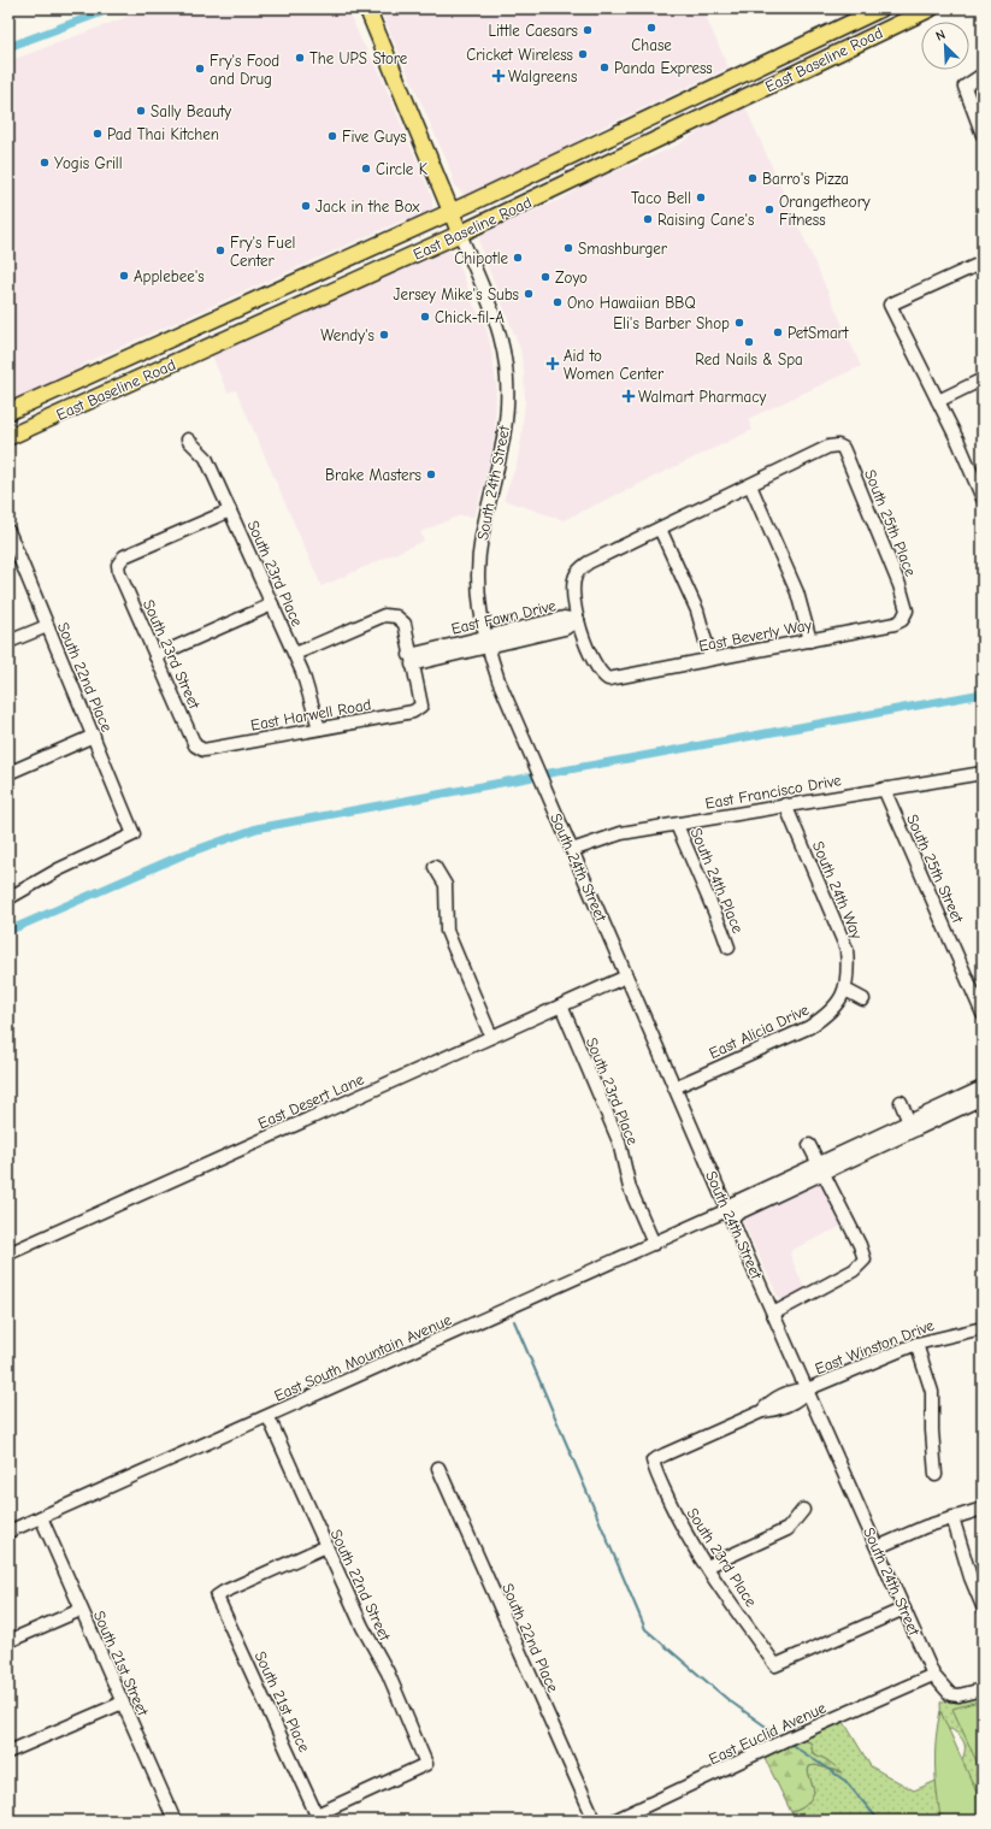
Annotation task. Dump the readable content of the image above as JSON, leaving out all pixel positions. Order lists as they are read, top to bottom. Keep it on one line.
{"streets":{"main road":["East Baseline Road","South 24th Street"],"street":["South 25th Place","South 23rd Place","East Fawn Drive","East Beverly Way","South 23rd Street","South 22nd Place","East Harwell Road","East Francisco Drive","South 25th Street","South 24th Place","South 24th Way","East Alicia Drive","East Desert Lane","East Winston Drive","East South Mountain Avenue","South 22nd Street","South 21st Street","South 21st Place","East Euclid Avenue"]},"crossings":[["East Baseline Road","South 24th Street"],["South 24th Street","South 23rd Place"],["South 24th Street","East Fawn Drive"],["South 24th Street","East Francisco Drive"],["South 24th Street","East Alicia Drive"],["South 24th Street","East Desert Lane"],["South 24th Street","East Winston Drive"],["South 24th Street","East South Mountain Avenue"],["South 24th Street","East Euclid Avenue"],["South 25th Place","East Beverly Way"],["South 23rd Place","South 23rd Street"],["South 23rd Place","East Harwell Road"],["South 23rd Place","East Desert Lane"],["South 23rd Place","East Winston Drive"],["South 23rd Place","East South Mountain Avenue"],["East Fawn Drive","East Beverly Way"],["East Fawn Drive","East Harwell Road"],["South 23rd Street","East Harwell Road"],["East Francisco Drive","South 25th Street"],["East Francisco Drive","South 24th Place"],["East Francisco Drive","South 24th Way"],["South 24th Way","East Alicia Drive"],["East South Mountain Avenue","South 22nd Street"],["East South Mountain Avenue","South 21st Street"],["South 22nd Street","South 21st Place"]],"places":{"other":["Chase","Little Caesars","Cricket Wireless","The UPS Store","Panda Express","Fry's Food and Drug","Sally Beauty","Pad Thai Kitchen","Five Guys","Yogis Grill","Circle K","Barro's Pizza","Taco Bell","Jack in the Box","Orangetheory Fitness","Raising Cane's","Smashburger","Fry's Fuel Center","Chipotle","Applebee's","Zoyo","Jersey Mike's Subs","Ono Hawaiian BBQ","Chick-fil-A","Eli's Barber Shop","PetSmart","Wendy's","Red Nails & Spa","Brake Masters"],"health":["Walgreens","Aid to Women Center","Walmart Pharmacy"]},"north":"top left"}
